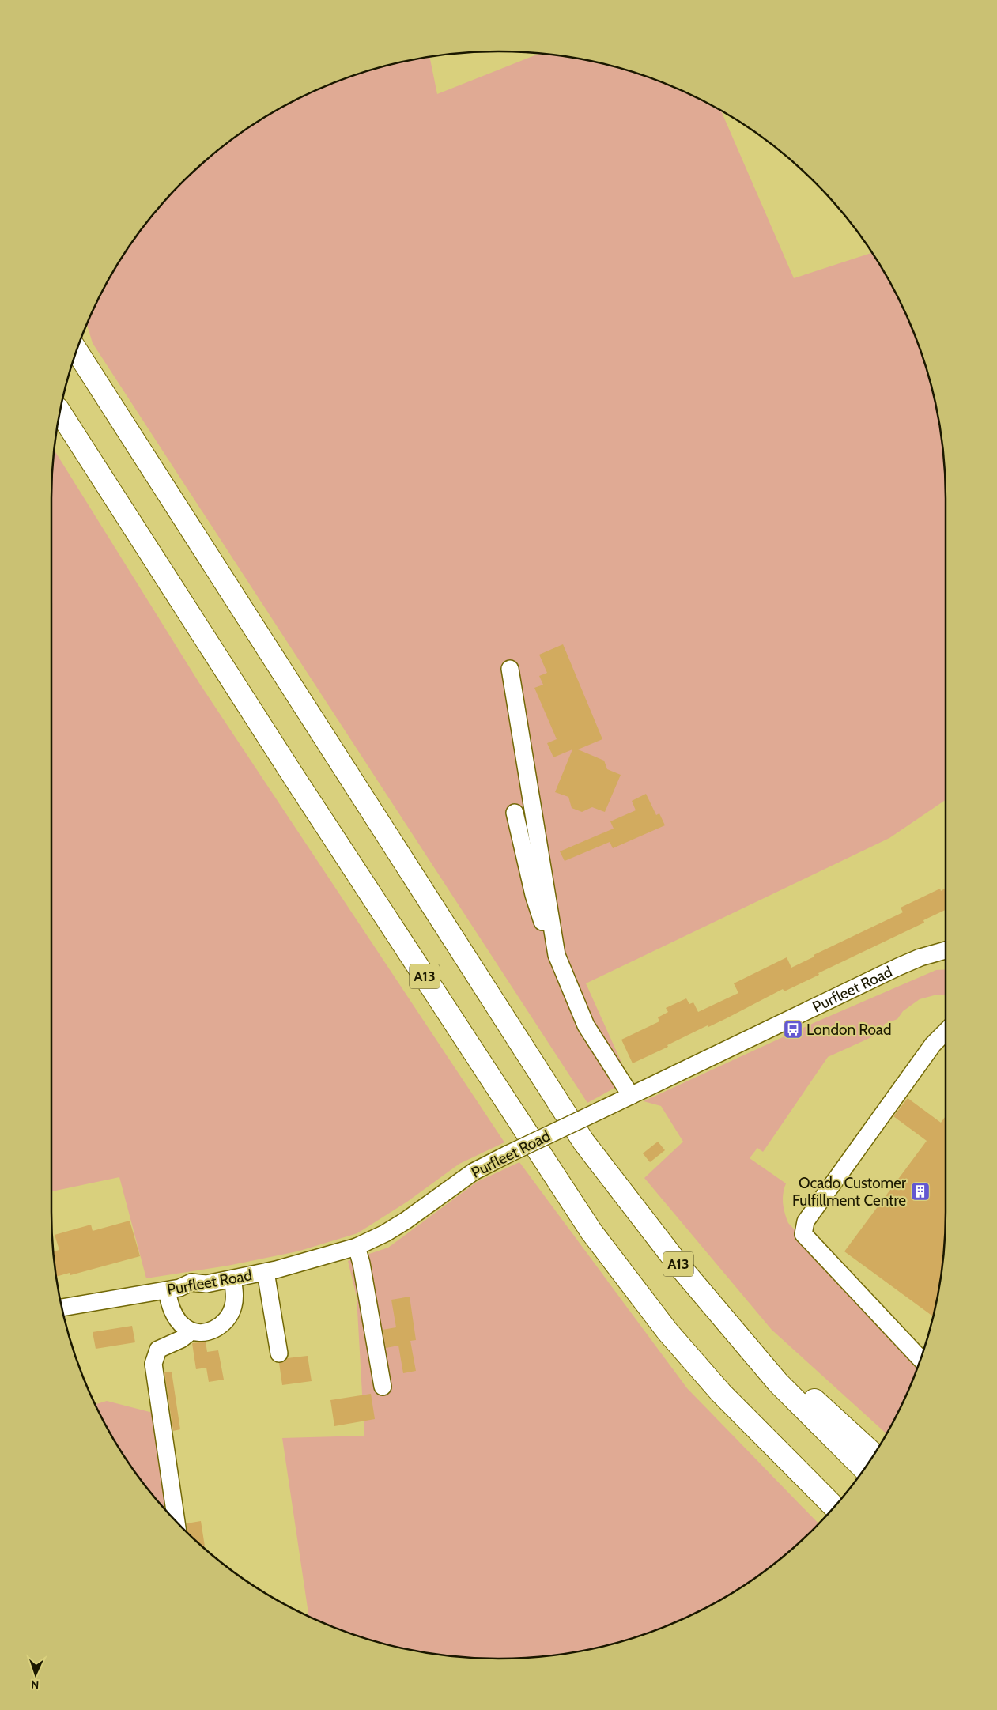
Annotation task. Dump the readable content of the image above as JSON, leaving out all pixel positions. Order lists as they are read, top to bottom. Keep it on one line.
{"streets":{"highway":["A13"],"street":["Purfleet Road"]},"places":{"bus stop":["London Road"],"building":["Ocado Customer Fulfillment Centre"]},"north":"bottom"}
